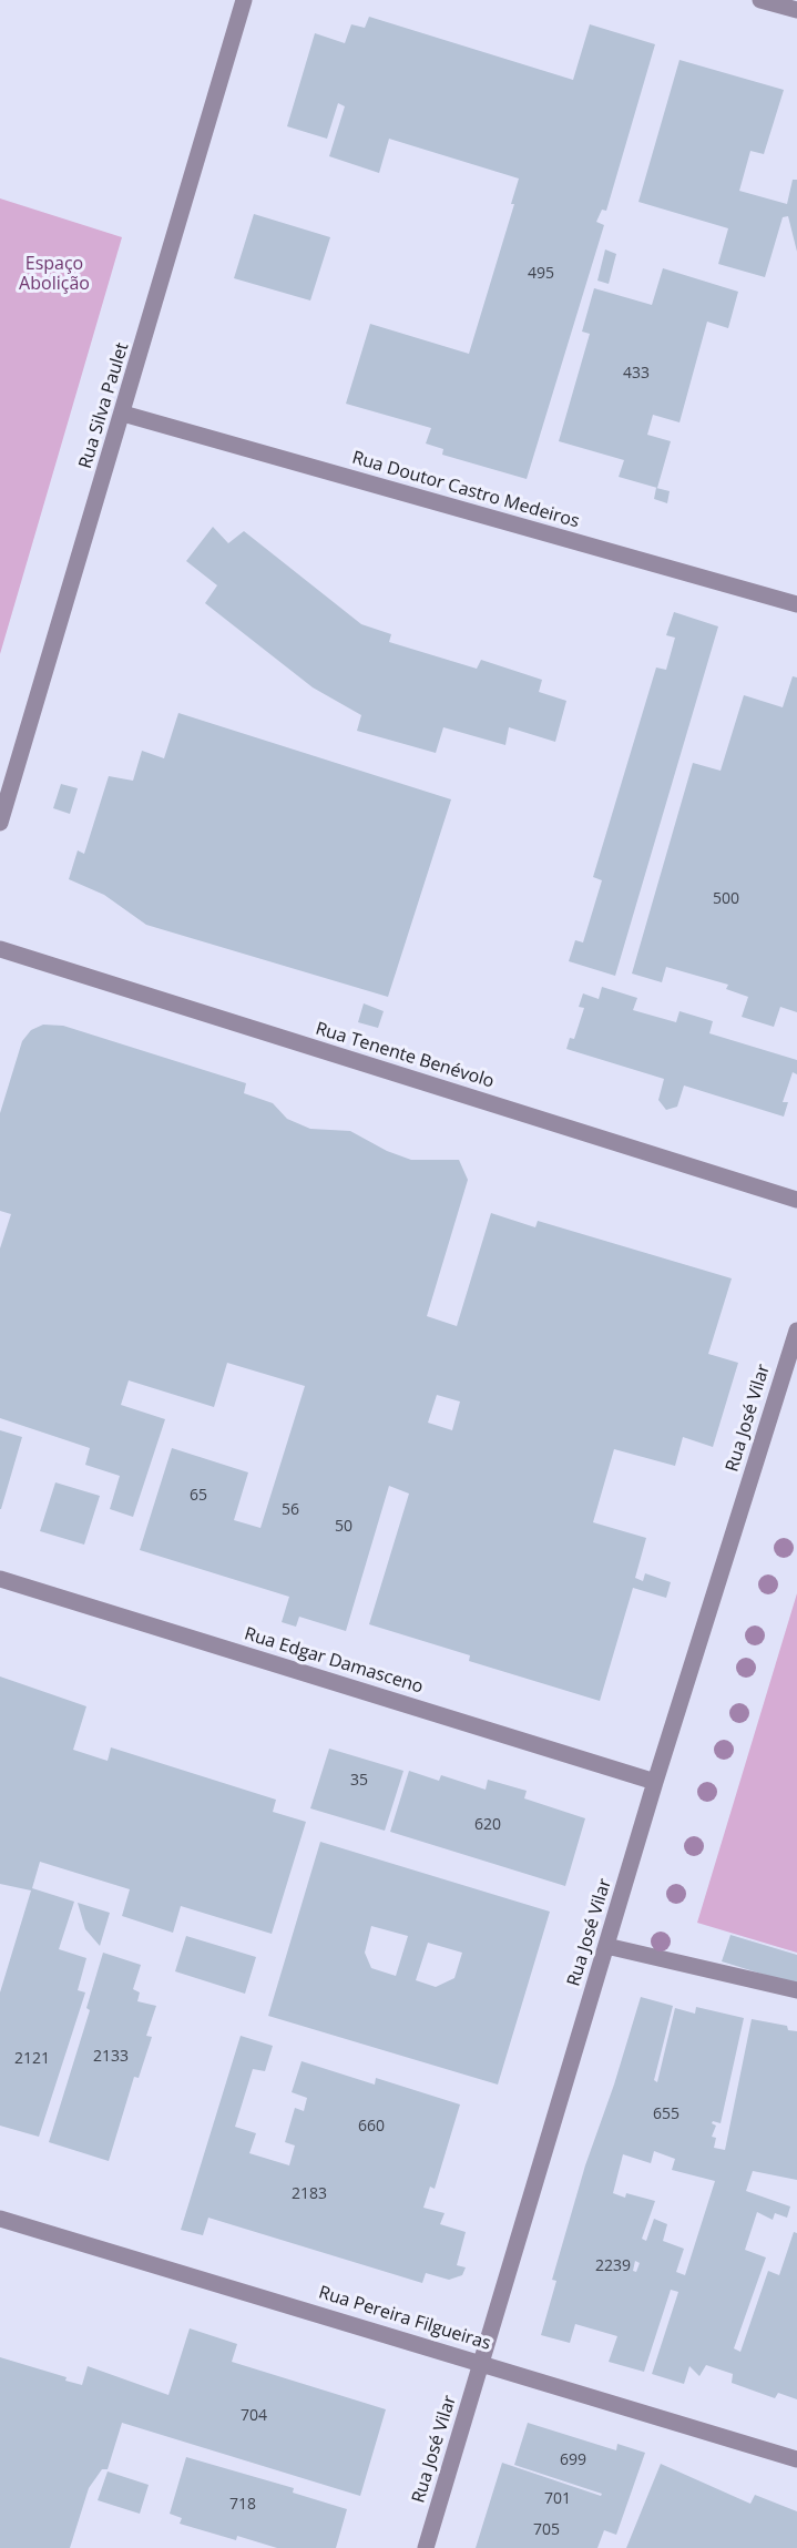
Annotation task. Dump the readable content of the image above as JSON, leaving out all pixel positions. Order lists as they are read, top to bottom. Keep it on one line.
{"streets":{"street":["Rua Silva Paulet","Rua Doutor Castro Medeiros","Rua Tenente Benévolo","Rua José Vilar","Rua Edgar Damasceno","Rua Pereira Filgueiras"]},"crossings":[["Rua Silva Paulet","Rua Doutor Castro Medeiros"],["Rua José Vilar","Rua Edgar Damasceno"],["Rua José Vilar","Rua Pereira Filgueiras"]],"parks":["Espaço Abolição"],"house_numbers":["495","433","500","65","56","50","35","620","2133","2121","655","660","2183","2239","704","699","701","718","705"]}
